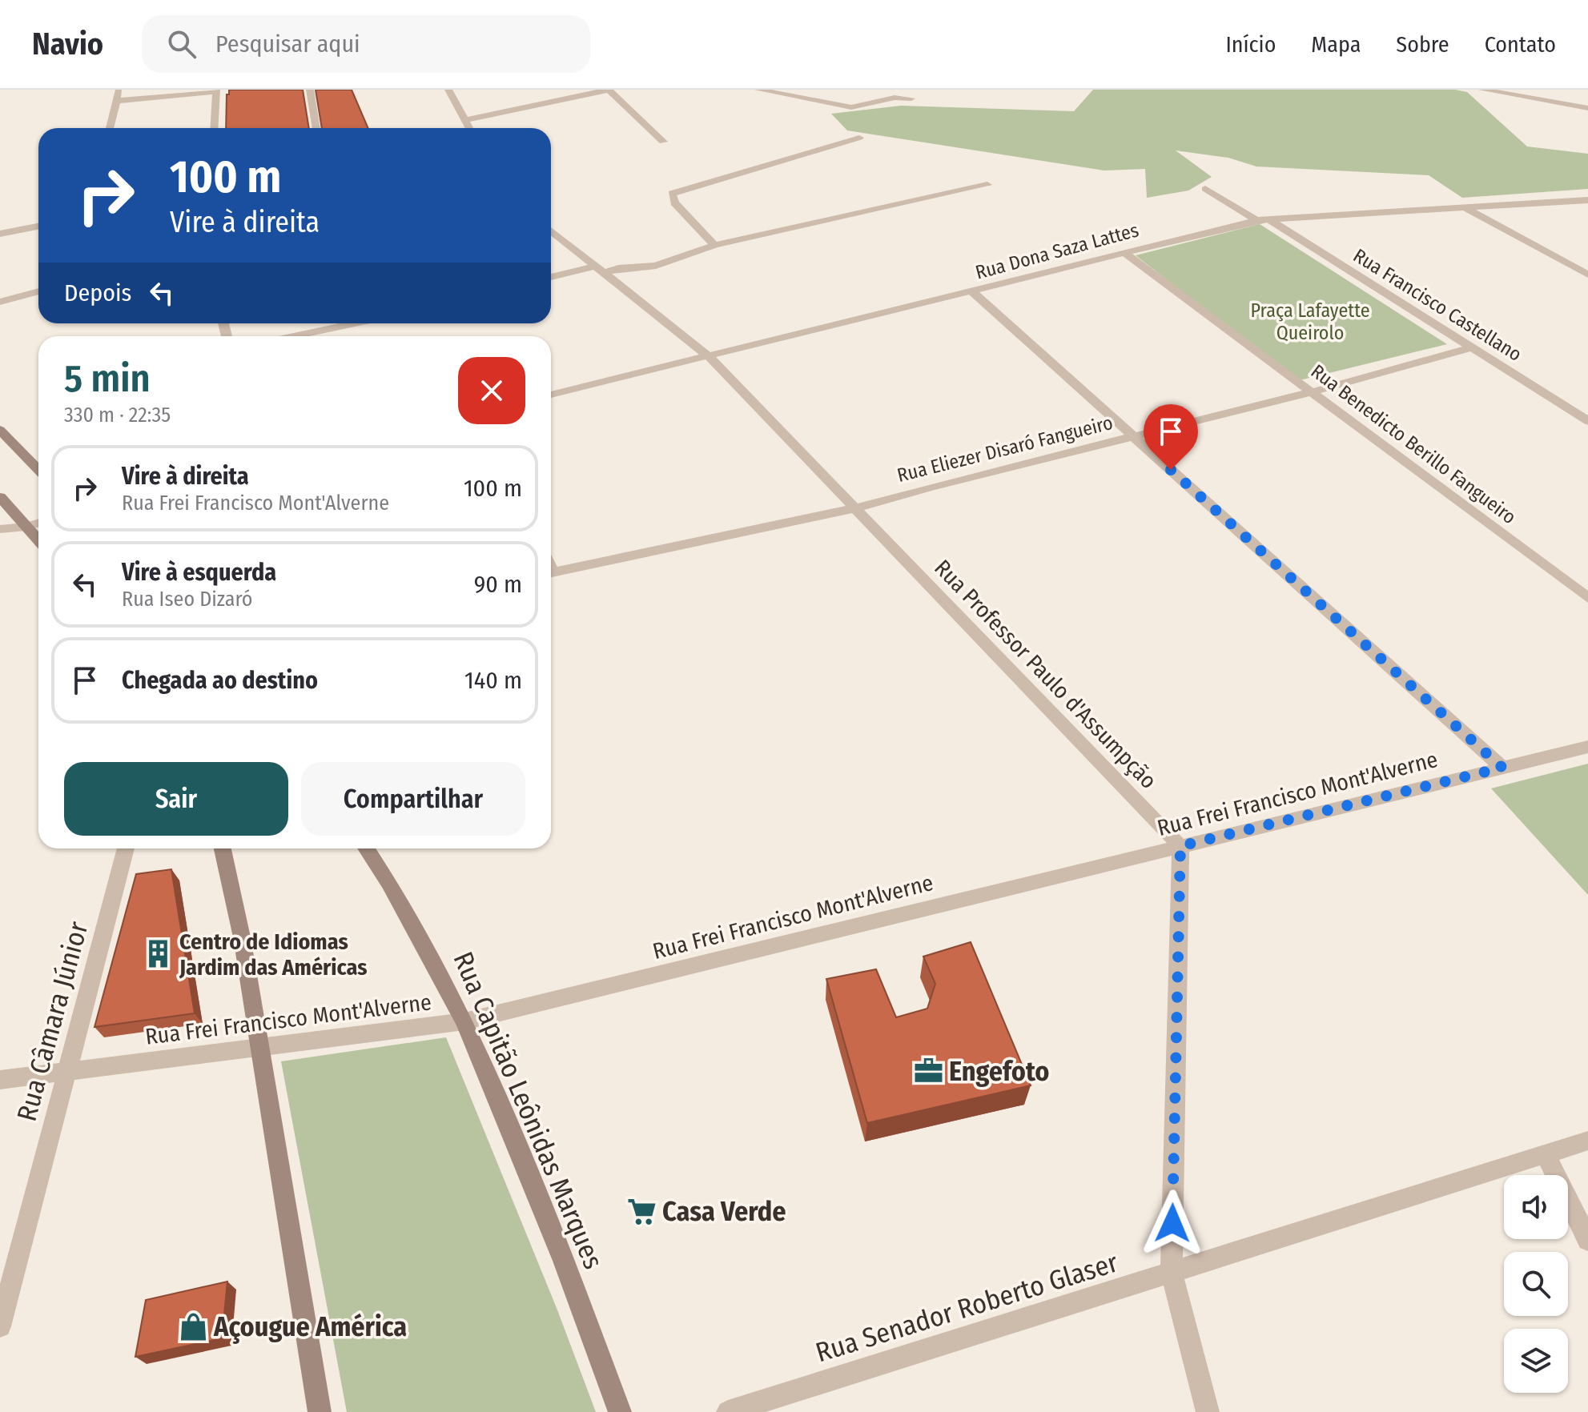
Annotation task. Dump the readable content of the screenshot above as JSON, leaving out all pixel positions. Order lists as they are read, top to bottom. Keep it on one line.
{"streets":{"main road":["Rua Capitão Leônidas Marques"],"street":["Rua Dona Saza Lattes","Rua Francisco Castellano","Rua Benedicto Berillo Fangueiro","Rua Eliezer Disaró Fangueiro","Rua Professor Paulo d'Assumpção","Rua Frei Francisco Mont'Alverne","Rua Câmara Júnior","Rua Senador Roberto Glaser"]},"crossings":[["Rua Dona Saza Lattes","Rua Francisco Castellano"],["Rua Dona Saza Lattes","Rua Benedicto Berillo Fangueiro"],["Rua Dona Saza Lattes","Rua Professor Paulo d'Assumpção"],["Rua Francisco Castellano","Rua Eliezer Disaró Fangueiro"],["Rua Benedicto Berillo Fangueiro","Rua Eliezer Disaró Fangueiro"],["Rua Eliezer Disaró Fangueiro","Rua Professor Paulo d'Assumpção"],["Rua Professor Paulo d'Assumpção","Rua Frei Francisco Mont'Alverne"],["Rua Frei Francisco Mont'Alverne","Rua Câmara Júnior"],["Rua Frei Francisco Mont'Alverne","Rua Capitão Leônidas Marques"]],"parks":["Praça Lafayette Queirolo"],"places":{"building":["Centro de Idiomas Jardim das Américas"],"office":["Engefoto"],"supermarket":["Casa Verde"],"shop":["Açougue América"]},"page":{"header":"Navio","search":"Pesquisar aqui","nav":["Início","Mapa","Sobre","Contato"],"turn":["100 m","Vire à direita"],"then":"Depois","heading":["5 min","330 m · 22:35"],"list":[{"name":"Vire à direita","note":"Rua Frei Francisco Mont'Alverne","value":"100 m"},{"name":"Vire à esquerda","note":"Rua Iseo Dizaró","value":"90 m"},{"name":"Chegada ao destino","value":"140 m"}],"buttons":["Sair","Compartilhar"]}}
